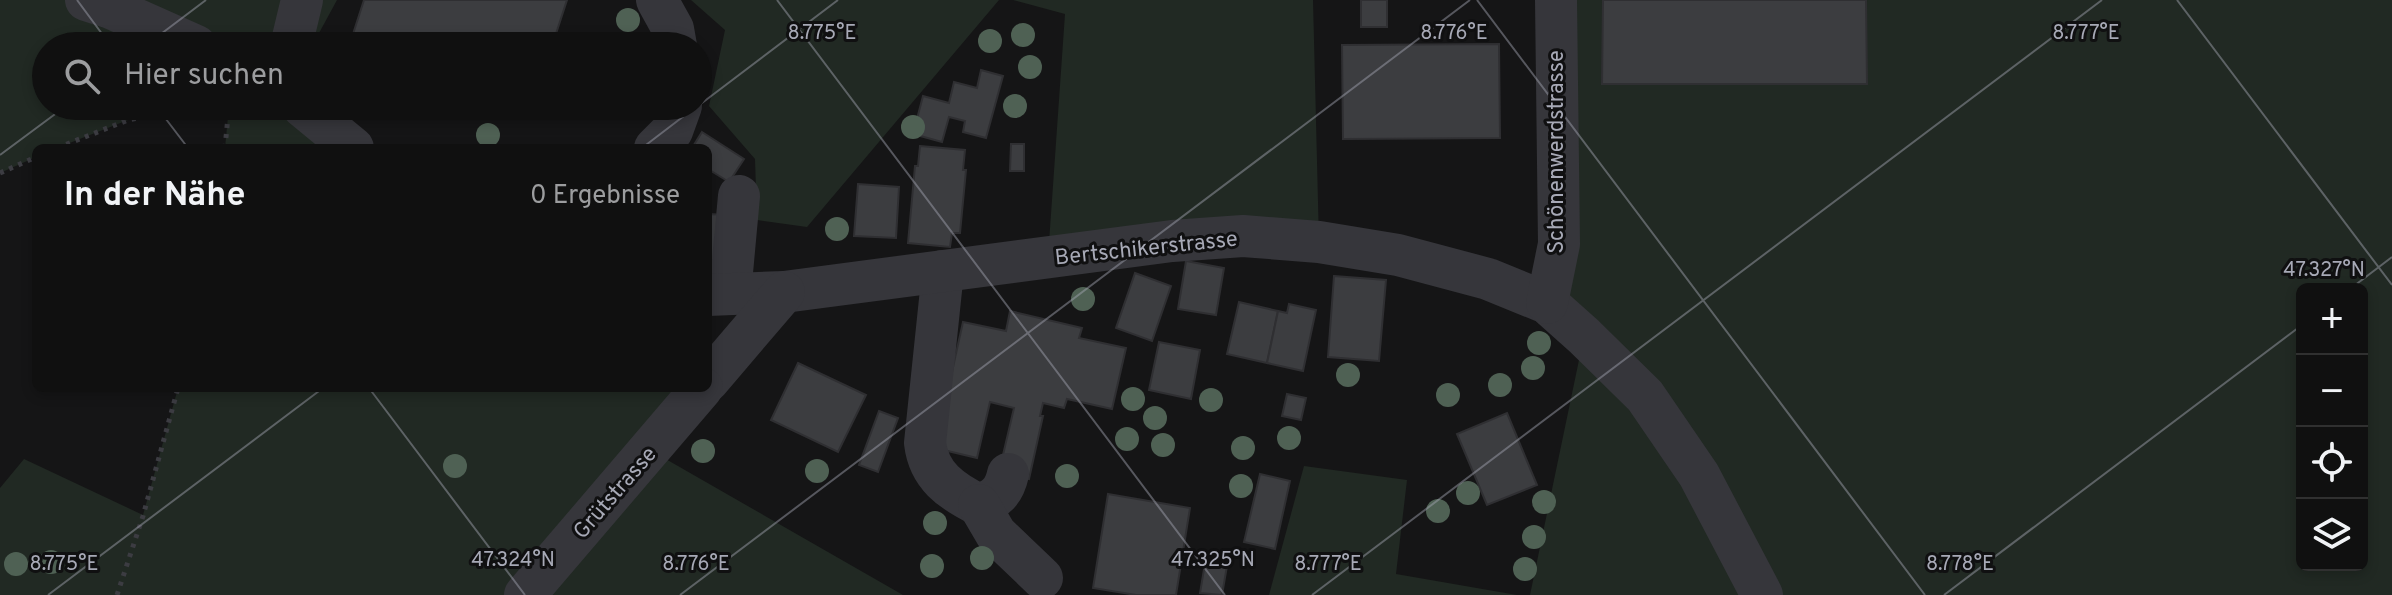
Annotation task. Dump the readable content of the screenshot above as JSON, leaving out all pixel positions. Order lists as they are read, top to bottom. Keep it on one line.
{"streets":{"street":["Schönenwerdstrasse","Bertschikerstrasse","Grütstrasse"]},"crossings":[["Schönenwerdstrasse","Bertschikerstrasse"]],"page":{"search":"Hier suchen","heading":["In der Nähe","0 Ergebnisse"],"map_buttons":["+","−"]},"coordinates":["8.776°E","8.777°E","8.775°E","47.327°N","47.324°N","47.325°N","8.778°E"]}
